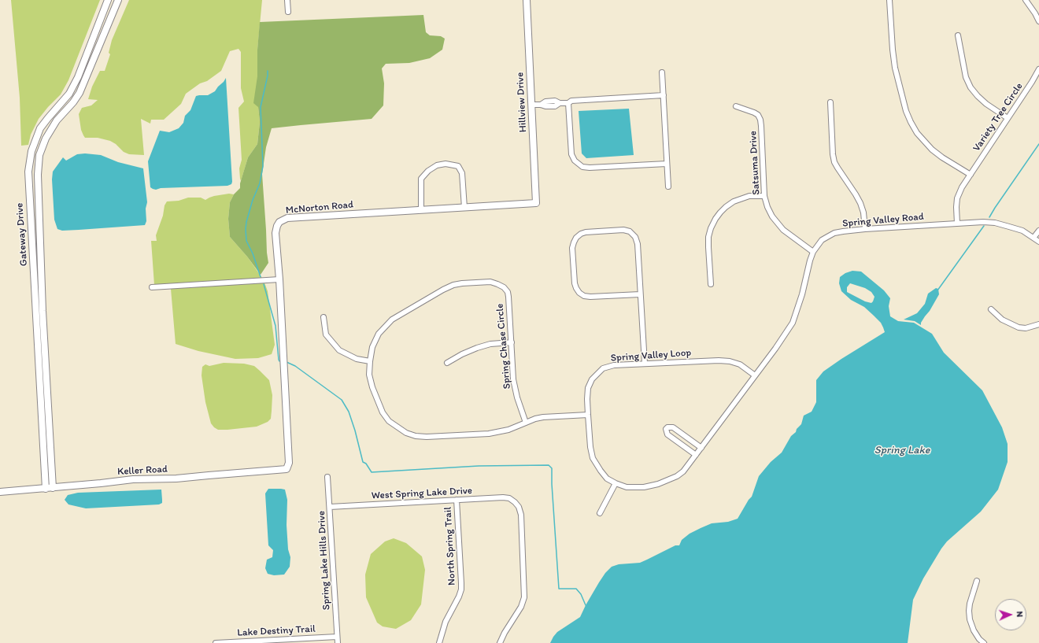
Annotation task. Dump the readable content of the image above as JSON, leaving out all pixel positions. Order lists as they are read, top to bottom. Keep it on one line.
{"streets":{"street":["Hillview Drive","Variety Tree Circle","Satsuma Drive","McNorton Road","Spring Valley Road","Gateway Drive","Spring Chase Circle","Spring Valley Loop","Keller Road","West Spring Lake Drive","North Spring Trail","Spring Lake Hills Drive","Lake Destiny Trail"]},"crossings":[["Hillview Drive","McNorton Road"],["Variety Tree Circle","Spring Valley Road"],["Satsuma Drive","Spring Valley Road"],["McNorton Road","Keller Road"],["Spring Valley Road","Spring Valley Loop"],["Gateway Drive","Keller Road"],["Spring Chase Circle","Spring Valley Loop"],["West Spring Lake Drive","North Spring Trail"],["West Spring Lake Drive","Spring Lake Hills Drive"],["Spring Lake Hills Drive","Lake Destiny Trail"]],"water":["Spring Lake"],"north":"right"}
